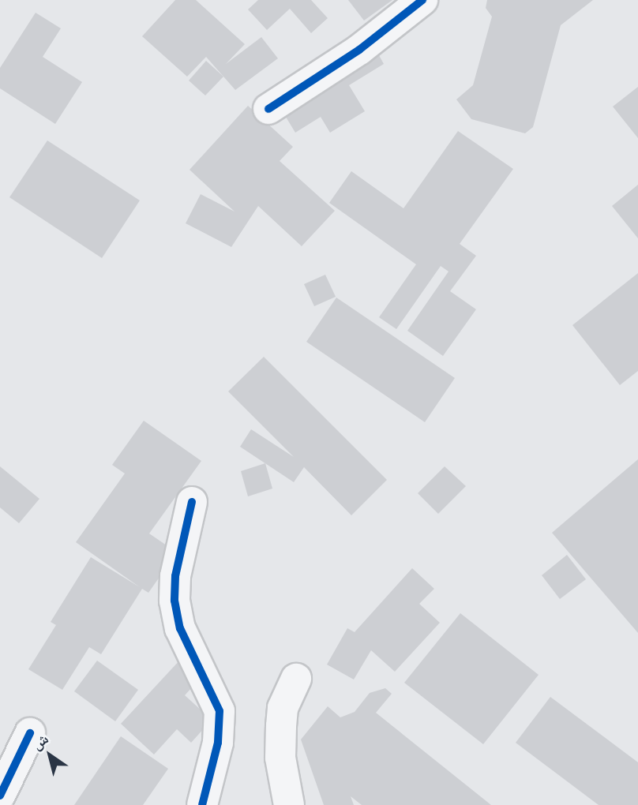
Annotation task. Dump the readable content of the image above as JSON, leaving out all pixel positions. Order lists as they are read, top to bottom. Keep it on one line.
{"north":"top left"}
